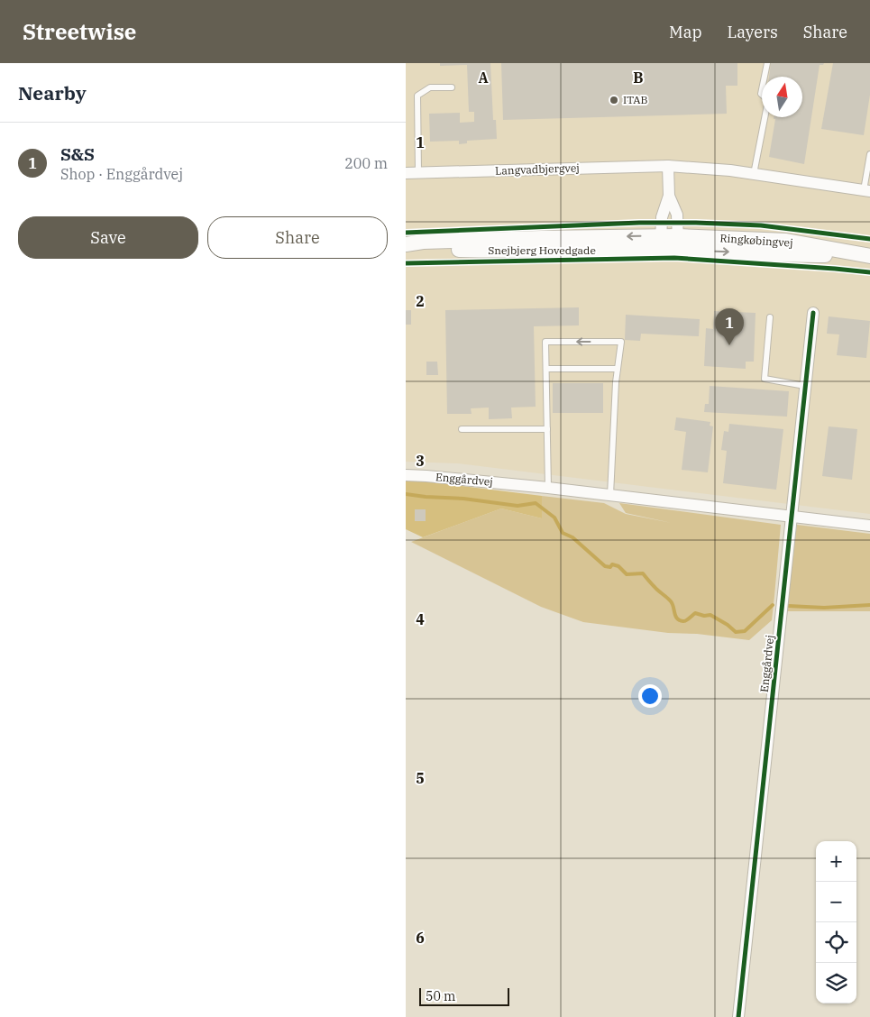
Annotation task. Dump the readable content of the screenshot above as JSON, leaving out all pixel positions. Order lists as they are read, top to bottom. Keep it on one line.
{"streets":{"street":["Langvadbjergvej","Ringkøbingvej","Snejbjerg Hovedgade","Enggårdvej"]},"crossings":[["Ringkøbingvej","Snejbjerg Hovedgade"]],"places":["ITAB"],"scale_bar":"50 m","north":"top","page":{"header":"Streetwise","nav":["Map","Layers","Share"],"heading":"Nearby","list":[{"mark":"1","name":"S&S","note":"Shop · Enggårdvej","value":"200 m"}],"buttons":["Save","Share"],"pins":"1","map_buttons":["+","−"],"scale":"50 m"},"grid":{"columns":["A","B"],"rows":["1","2","3","4","5","6"]}}
